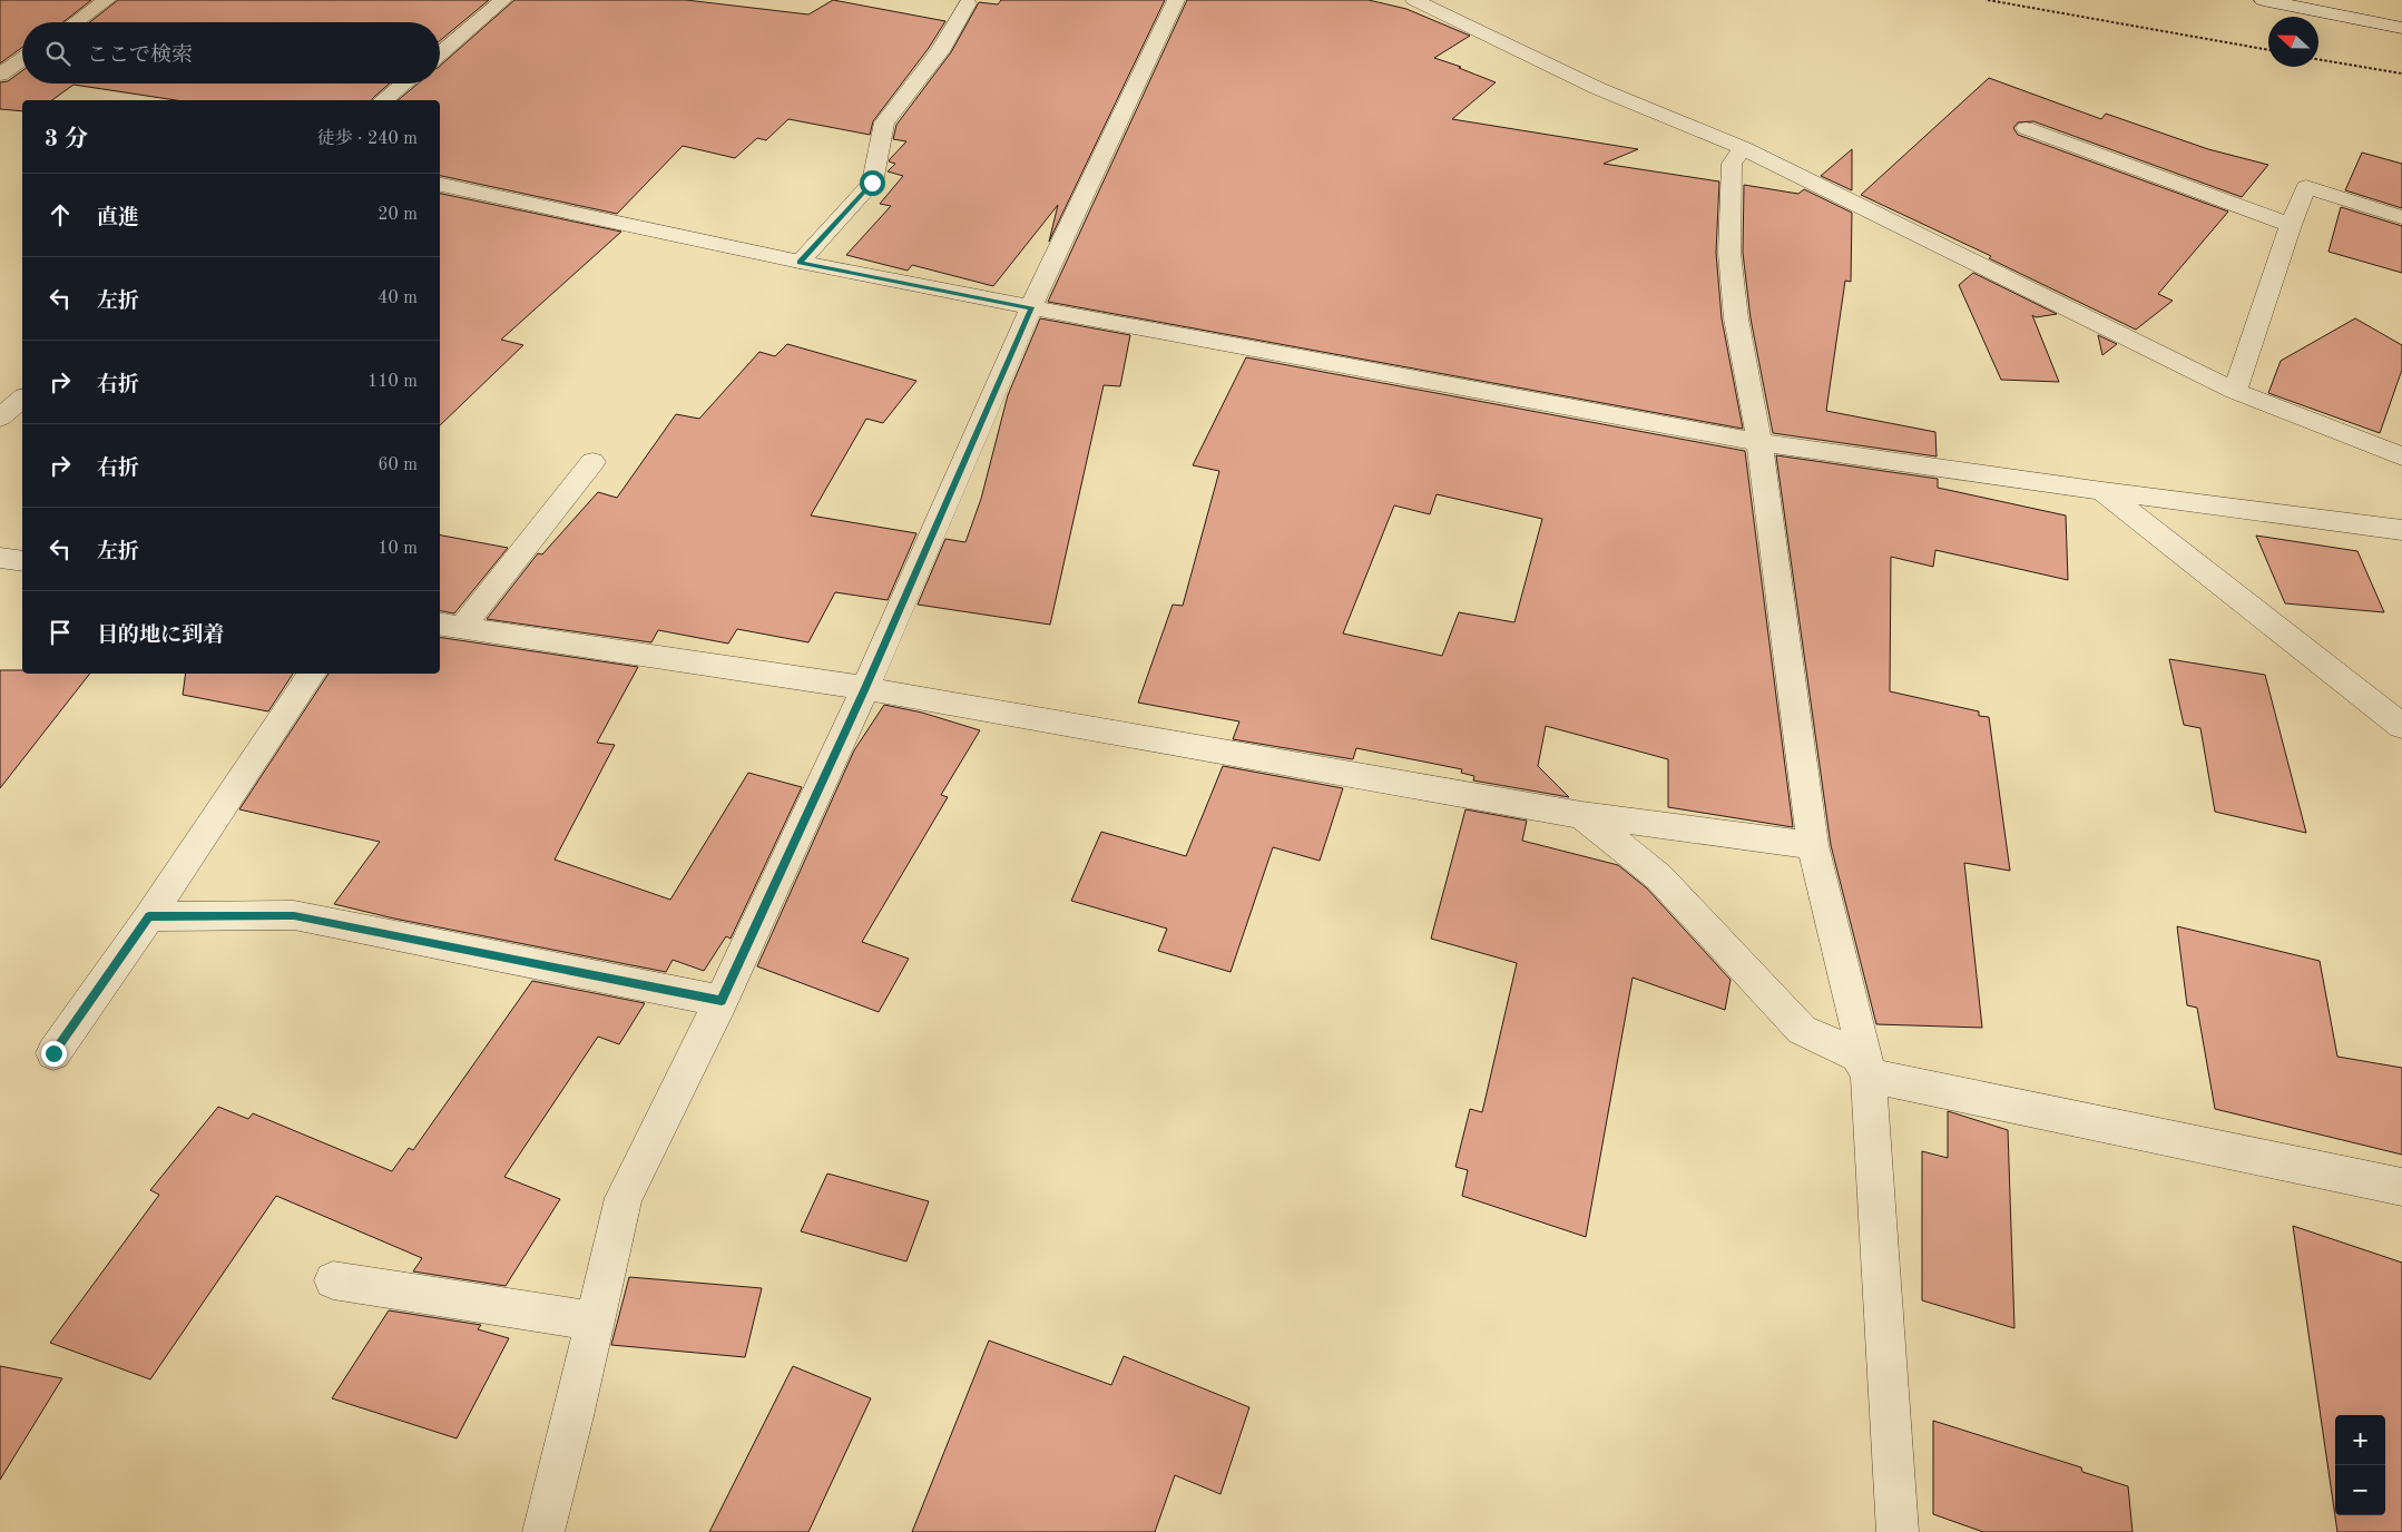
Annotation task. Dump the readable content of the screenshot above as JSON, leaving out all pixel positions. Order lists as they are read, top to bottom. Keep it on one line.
{"north":"left","page":{"search":"ここで検索","heading":["3 分","徒歩 · 240 m"],"list":[["直進","20 m"],["左折","40 m"],["右折","110 m"],["右折","60 m"],["左折","10 m"],"目的地に到着"],"map_buttons":["+","−"]}}
